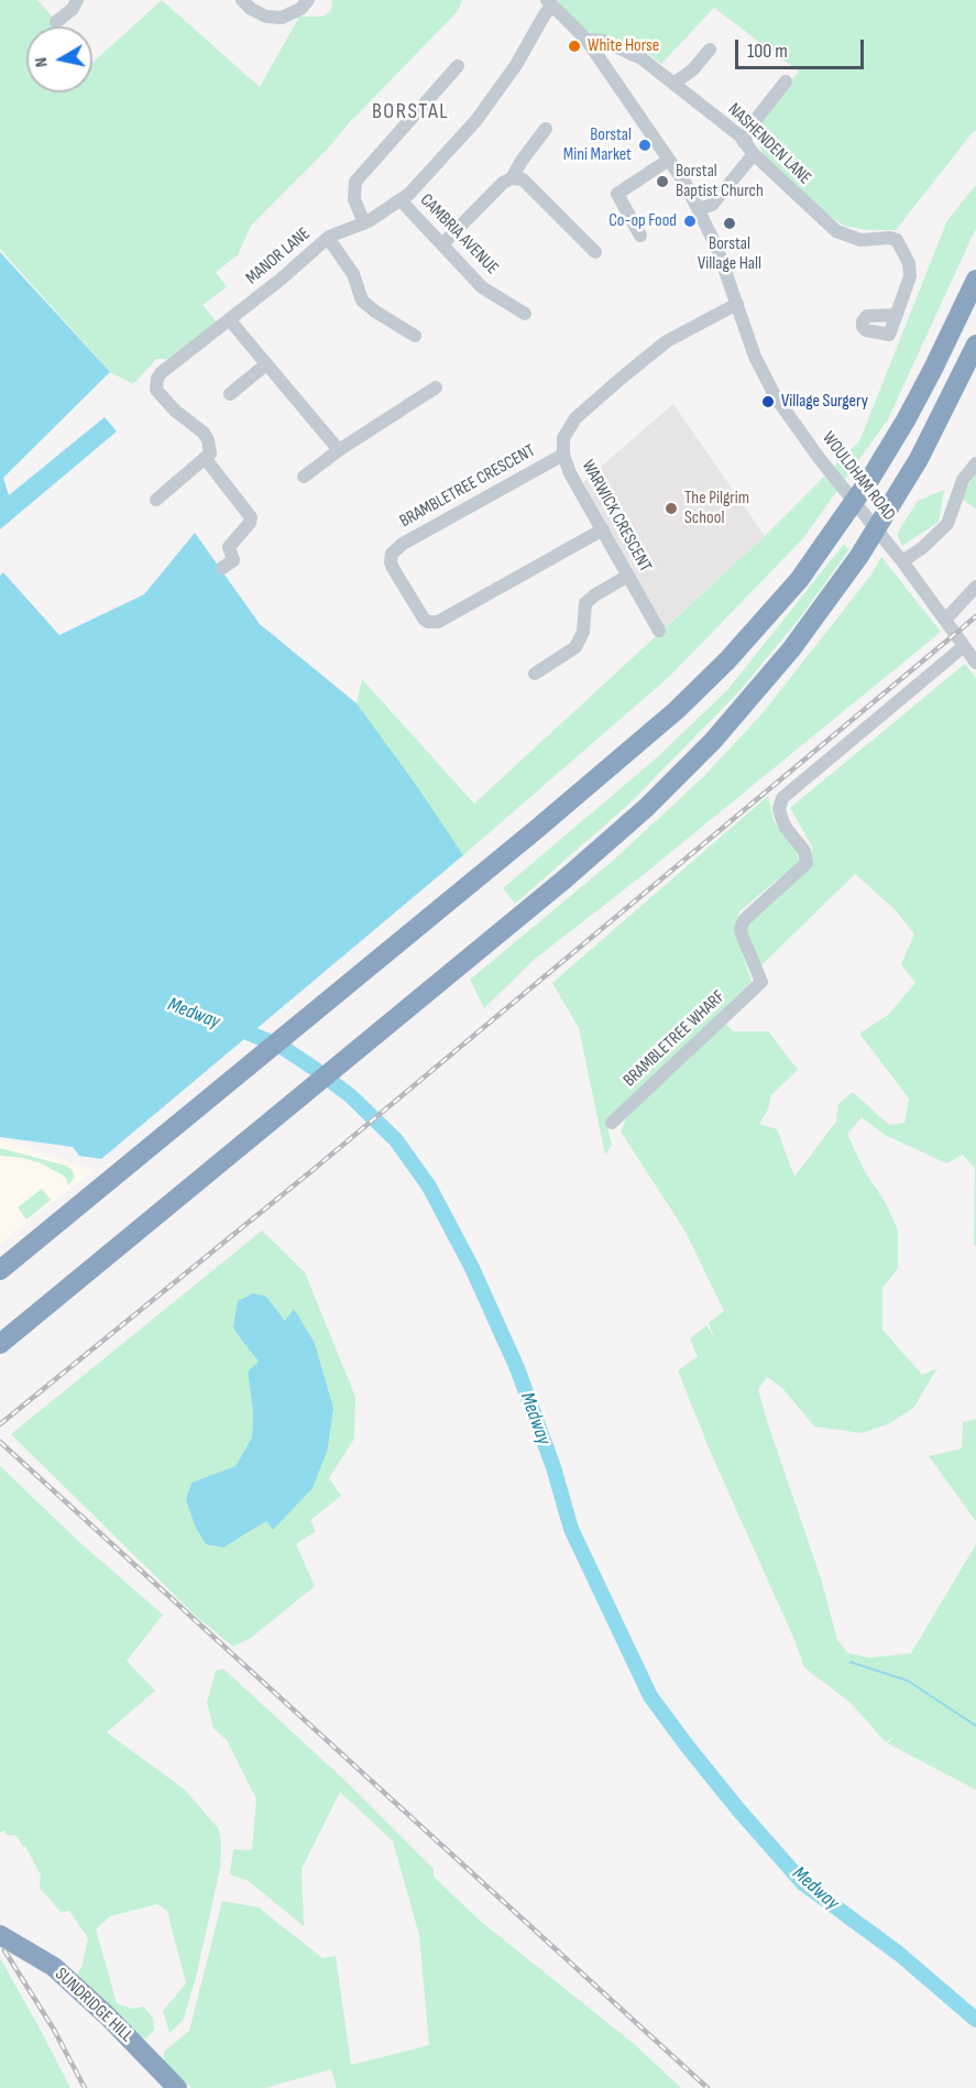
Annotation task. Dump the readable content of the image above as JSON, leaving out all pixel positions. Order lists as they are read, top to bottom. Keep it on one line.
{"streets":{"highway":["SUNDRIDGE HILL"],"street":["NASHENDEN LANE","CAMBRIA AVENUE","MANOR LANE","WOULDHAM ROAD","BRAMBLETREE CRESCENT","WARWICK CRESCENT","BRAMBLETREE WHARF"]},"crossings":[["NASHENDEN LANE","WOULDHAM ROAD"],["CAMBRIA AVENUE","MANOR LANE"],["MANOR LANE","WOULDHAM ROAD"],["WOULDHAM ROAD","WARWICK CRESCENT"],["WOULDHAM ROAD","BRAMBLETREE WHARF"],["BRAMBLETREE CRESCENT","WARWICK CRESCENT"]],"districts":["BORSTAL"],"water":["Medway"],"places":["White Horse","Borstal Mini Market","Borstal Baptist Church","Co-op Food","Borstal Village Hall","Village Surgery","The Pilgrim School"],"scale_bar":"100 m","north":"left"}
